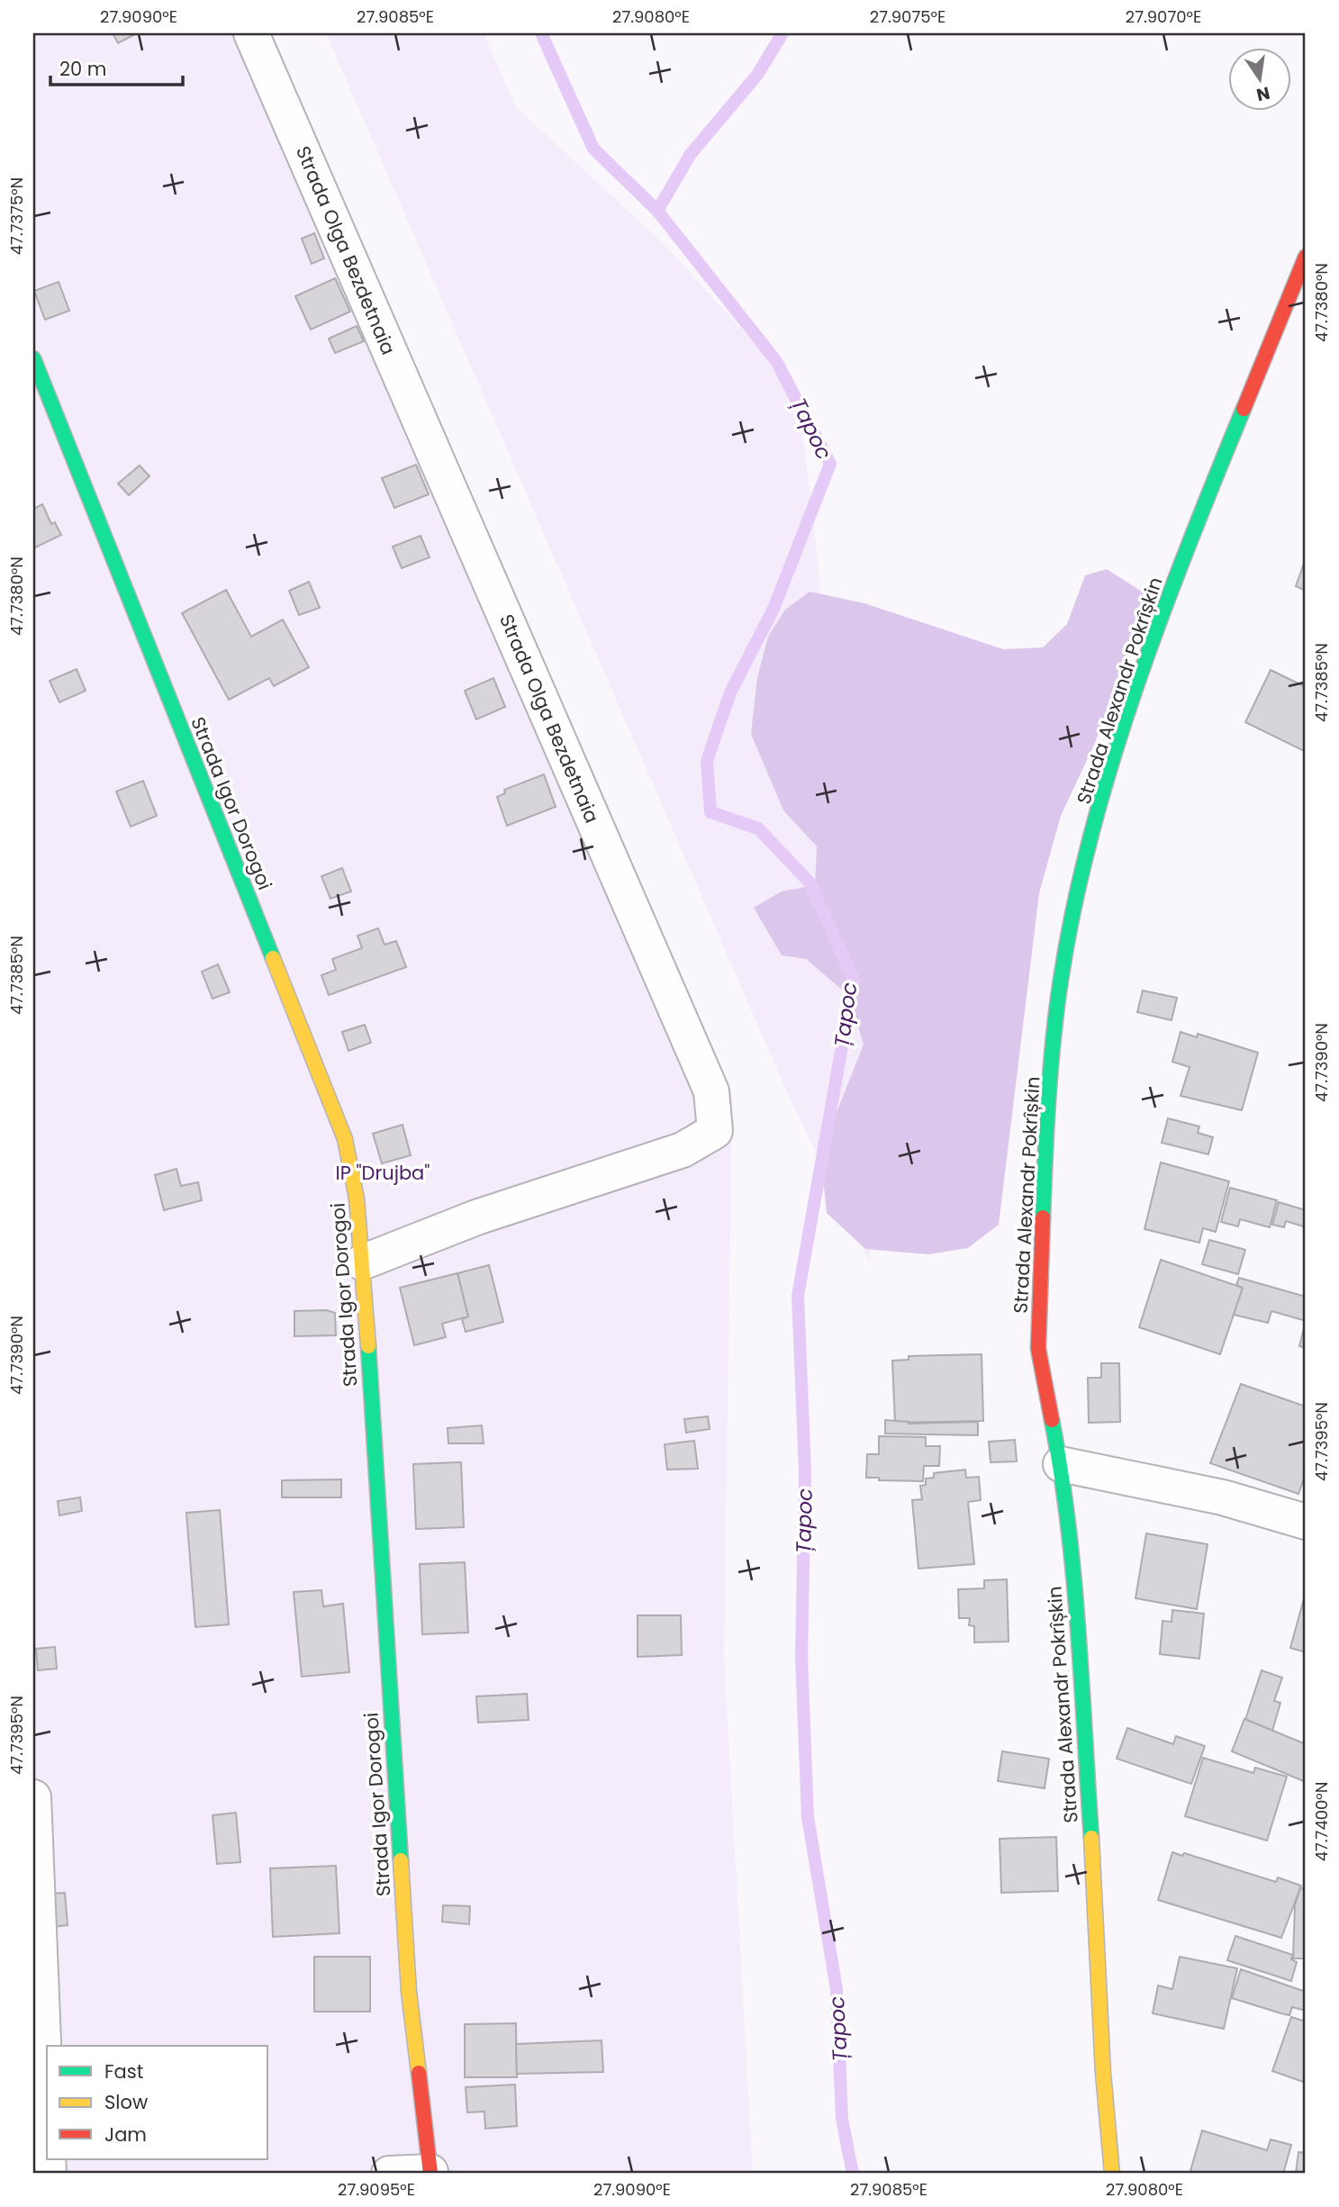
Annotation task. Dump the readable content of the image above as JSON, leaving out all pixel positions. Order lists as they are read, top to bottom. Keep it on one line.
{"streets":{"street":["Strada Olga Bezdetnaia","Strada Alexandr Pokrîșkin","Strada Igor Dorogoi"]},"crossings":[["Strada Olga Bezdetnaia","Strada Igor Dorogoi"]],"water":["Țapoc"],"parks":["IP \"Drujba\""],"legend":["Fast","Slow","Jam"],"scale_bar":"20 m","north":"bottom","coordinates":["27.9090°E","27.9085°E","27.9080°E","27.9075°E","27.9070°E","47.7375°N","47.7380°N","47.7385°N","47.7390°N","47.7395°N","47.7400°N","27.9095°E"]}
